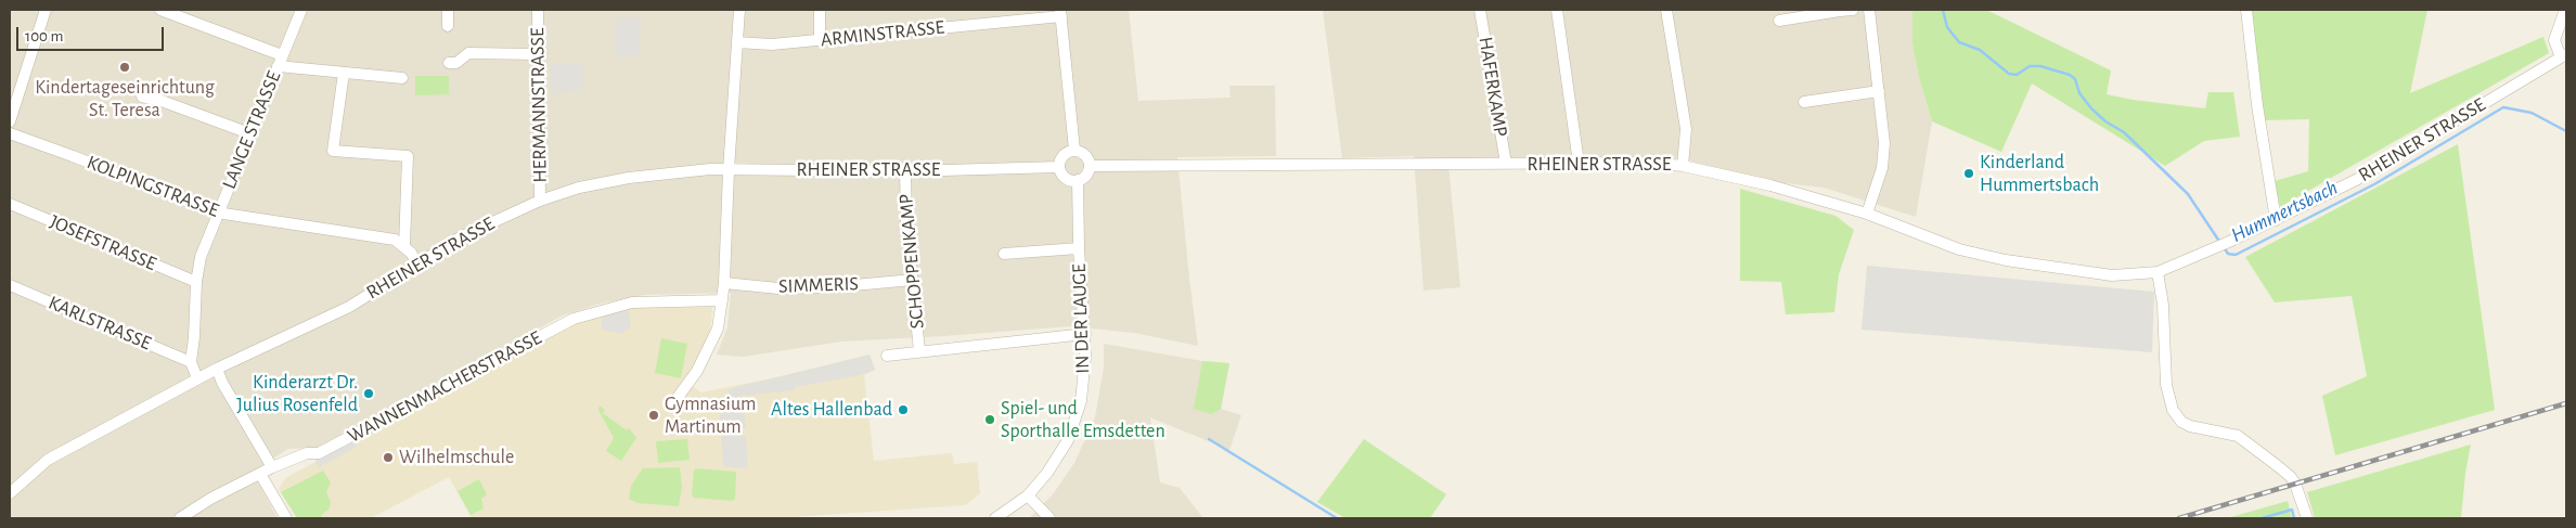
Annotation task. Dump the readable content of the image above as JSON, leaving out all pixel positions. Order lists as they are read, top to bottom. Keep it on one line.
{"streets":{"street":["ARMINSTRASSE","HAFERKAMP","HERMANNSTRASSE","LANGE STRASSE","RHEINER STRASSE","KOLPINGSTRASSE","JOSEFSTRASSE","SCHOPPENKAMP","SIMMERIS","IN DER LAUGE","KARLSTRASSE","WANNENMACHERSTRASSE"]},"crossings":[["HAFERKAMP","RHEINER STRASSE"],["HERMANNSTRASSE","RHEINER STRASSE"],["LANGE STRASSE","KOLPINGSTRASSE"],["LANGE STRASSE","JOSEFSTRASSE"],["LANGE STRASSE","KARLSTRASSE"],["RHEINER STRASSE","SCHOPPENKAMP"],["RHEINER STRASSE","IN DER LAUGE"],["SCHOPPENKAMP","SIMMERIS"]],"water":["Hummertsbach"],"places":["Kindertageseinrichtung St. Teresa","Kinderland Hummertsbach","Kinderarzt Dr. Julius Rosenfeld","Altes Hallenbad","Gymnasium Martinum","Spiel- und Sporthalle Emsdetten","Wilhelmschule"],"scale_bar":"100 m"}
